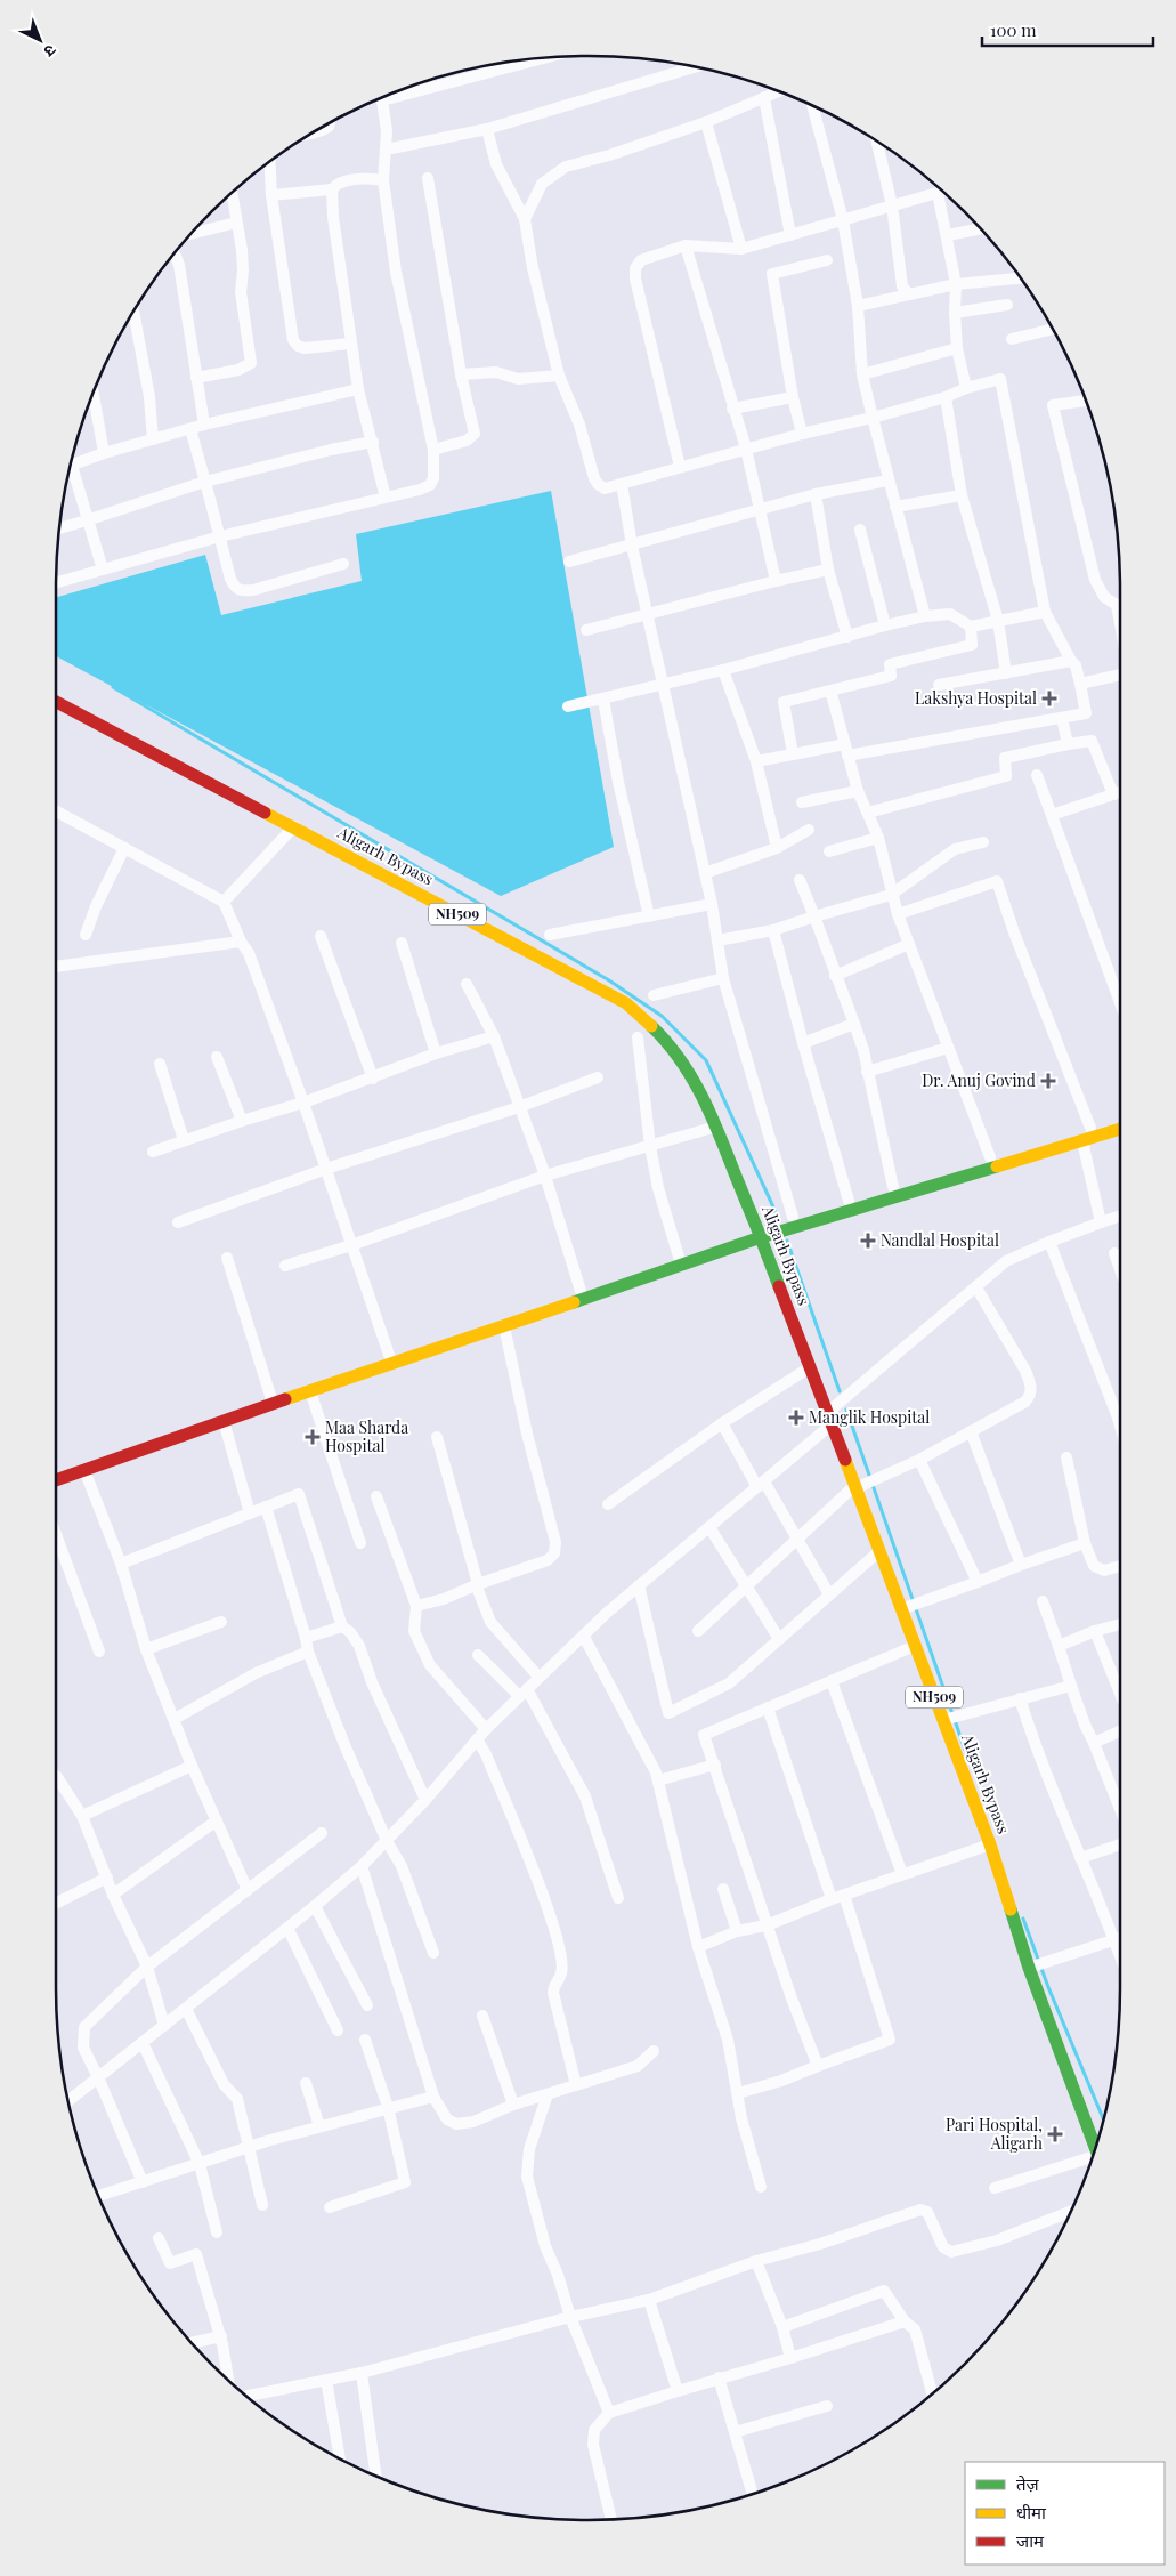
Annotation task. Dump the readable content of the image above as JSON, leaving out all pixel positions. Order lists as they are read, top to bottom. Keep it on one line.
{"streets":{"main road":["Aligarh Bypass","NH509"]},"places":{"health":["Lakshya Hospital","Dr. Anuj Govind","Nandlal Hospital","Manglik Hospital","Maa Sharda Hospital","Pari Hospital, Aligarh"]},"legend":["तेज़","धीमा","जाम"],"scale_bar":"100 m","north":"bottom right"}
